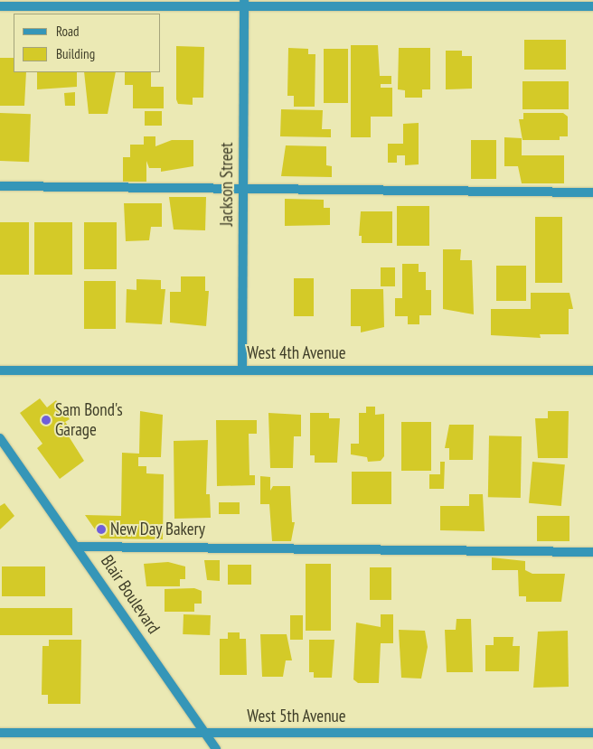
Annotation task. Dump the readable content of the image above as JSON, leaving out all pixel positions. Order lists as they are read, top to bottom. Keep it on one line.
{"streets":{"street":["Jackson Street","West 4th Avenue","Blair Boulevard","West 5th Avenue"]},"crossings":[["Jackson Street","West 4th Avenue"],["Blair Boulevard","West 5th Avenue"]],"places":["Sam Bond's Garage","New Day Bakery"],"legend":["Road","Building"]}
